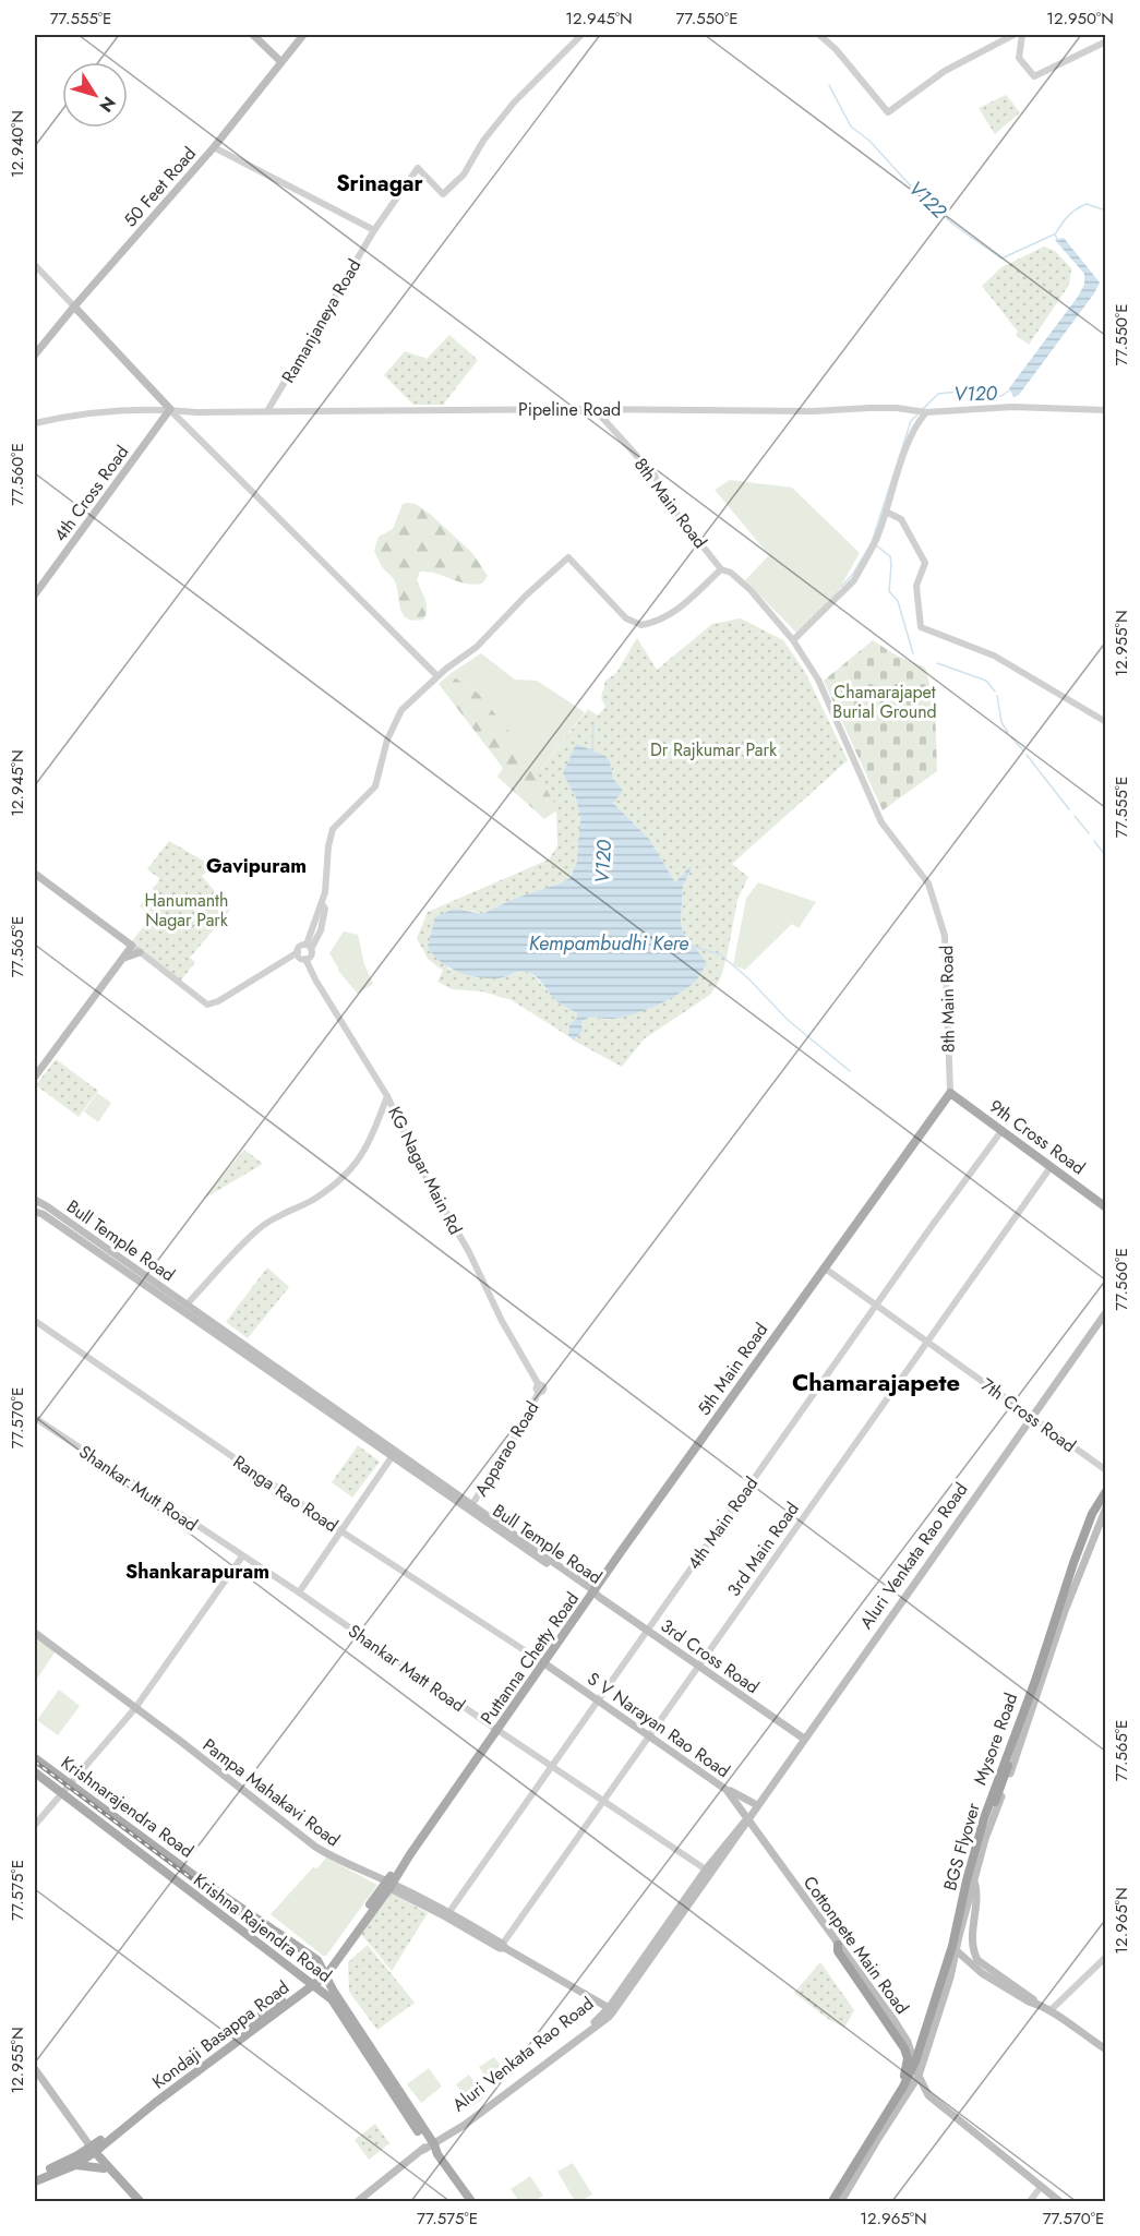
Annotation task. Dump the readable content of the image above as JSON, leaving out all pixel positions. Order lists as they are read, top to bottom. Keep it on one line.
{"streets":{"highway":["BGS Flyover"],"main road":["50 Feet Road","4th Cross Road","9th Cross Road","Bull Temple Road","5th Main Road","Aluri Venkata Rao Road","3rd Cross Road","Puttanna Chetty Road","S V Narayan Rao Road","Mysore Road","Pampa Mahakavi Road","Krishnarajendra Road","Krishna Rajendra Road","Cottonpete Main Road","Kondaji Basappa Road"],"street":["Ramanjaneya Road","Pipeline Road","8th Main Road","KG Nagar Main Rd","7th Cross Road","Apparao Road","Shankar Mutt Road","Ranga Rao Road","4th Main Road","3rd Main Road","Shankar Matt Road"]},"crossings":[["Ramanjaneya Road","Pipeline Road"],["Pipeline Road","4th Cross Road"],["Pipeline Road","8th Main Road"],["8th Main Road","9th Cross Road"],["8th Main Road","5th Main Road"],["9th Cross Road","5th Main Road"],["9th Cross Road","4th Main Road"],["9th Cross Road","3rd Main Road"],["KG Nagar Main Rd","Apparao Road"],["Bull Temple Road","5th Main Road"],["Bull Temple Road","Apparao Road"],["Bull Temple Road","3rd Cross Road"],["Bull Temple Road","Puttanna Chetty Road"],["5th Main Road","7th Cross Road"],["5th Main Road","3rd Cross Road"],["5th Main Road","Puttanna Chetty Road"],["7th Cross Road","4th Main Road"],["7th Cross Road","3rd Main Road"],["7th Cross Road","Aluri Venkata Rao Road"],["Shankar Mutt Road","Shankar Matt Road"],["Ranga Rao Road","Puttanna Chetty Road"],["Ranga Rao Road","S V Narayan Rao Road"],["4th Main Road","3rd Cross Road"],["4th Main Road","Shankar Matt Road"],["4th Main Road","S V Narayan Rao Road"],["4th Main Road","Pampa Mahakavi Road"],["3rd Main Road","3rd Cross Road"],["3rd Main Road","Shankar Matt Road"],["3rd Main Road","S V Narayan Rao Road"],["3rd Main Road","Pampa Mahakavi Road"],["Aluri Venkata Rao Road","3rd Cross Road"],["Aluri Venkata Rao Road","Shankar Matt Road"],["Aluri Venkata Rao Road","S V Narayan Rao Road"],["Aluri Venkata Rao Road","Pampa Mahakavi Road"],["Aluri Venkata Rao Road","Krishna Rajendra Road"],["Aluri Venkata Rao Road","Cottonpete Main Road"],["3rd Cross Road","Puttanna Chetty Road"],["Puttanna Chetty Road","Shankar Matt Road"],["Puttanna Chetty Road","S V Narayan Rao Road"],["Puttanna Chetty Road","Pampa Mahakavi Road"],["Puttanna Chetty Road","Kondaji Basappa Road"],["S V Narayan Rao Road","Cottonpete Main Road"],["Mysore Road","BGS Flyover"],["Mysore Road","Cottonpete Main Road"],["Pampa Mahakavi Road","Kondaji Basappa Road"],["Krishnarajendra Road","Krishna Rajendra Road"],["Krishnarajendra Road","Kondaji Basappa Road"],["BGS Flyover","Cottonpete Main Road"],["Krishna Rajendra Road","Kondaji Basappa Road"]],"districts":["Srinagar","Gavipuram","Chamarajapete","Shankarapuram"],"water":["V122","V120","Kempambudhi Kere"],"parks":["Chamarajapet Burial Ground","Dr Rajkumar Park","Hanumanth Nagar Park"],"north":"bottom right","coordinates":["77.555°E","12.945°N","77.550°E","12.950°N","12.940°N","77.560°E","12.955°N","77.565°E","77.570°E","77.575°E","12.965°N"]}
